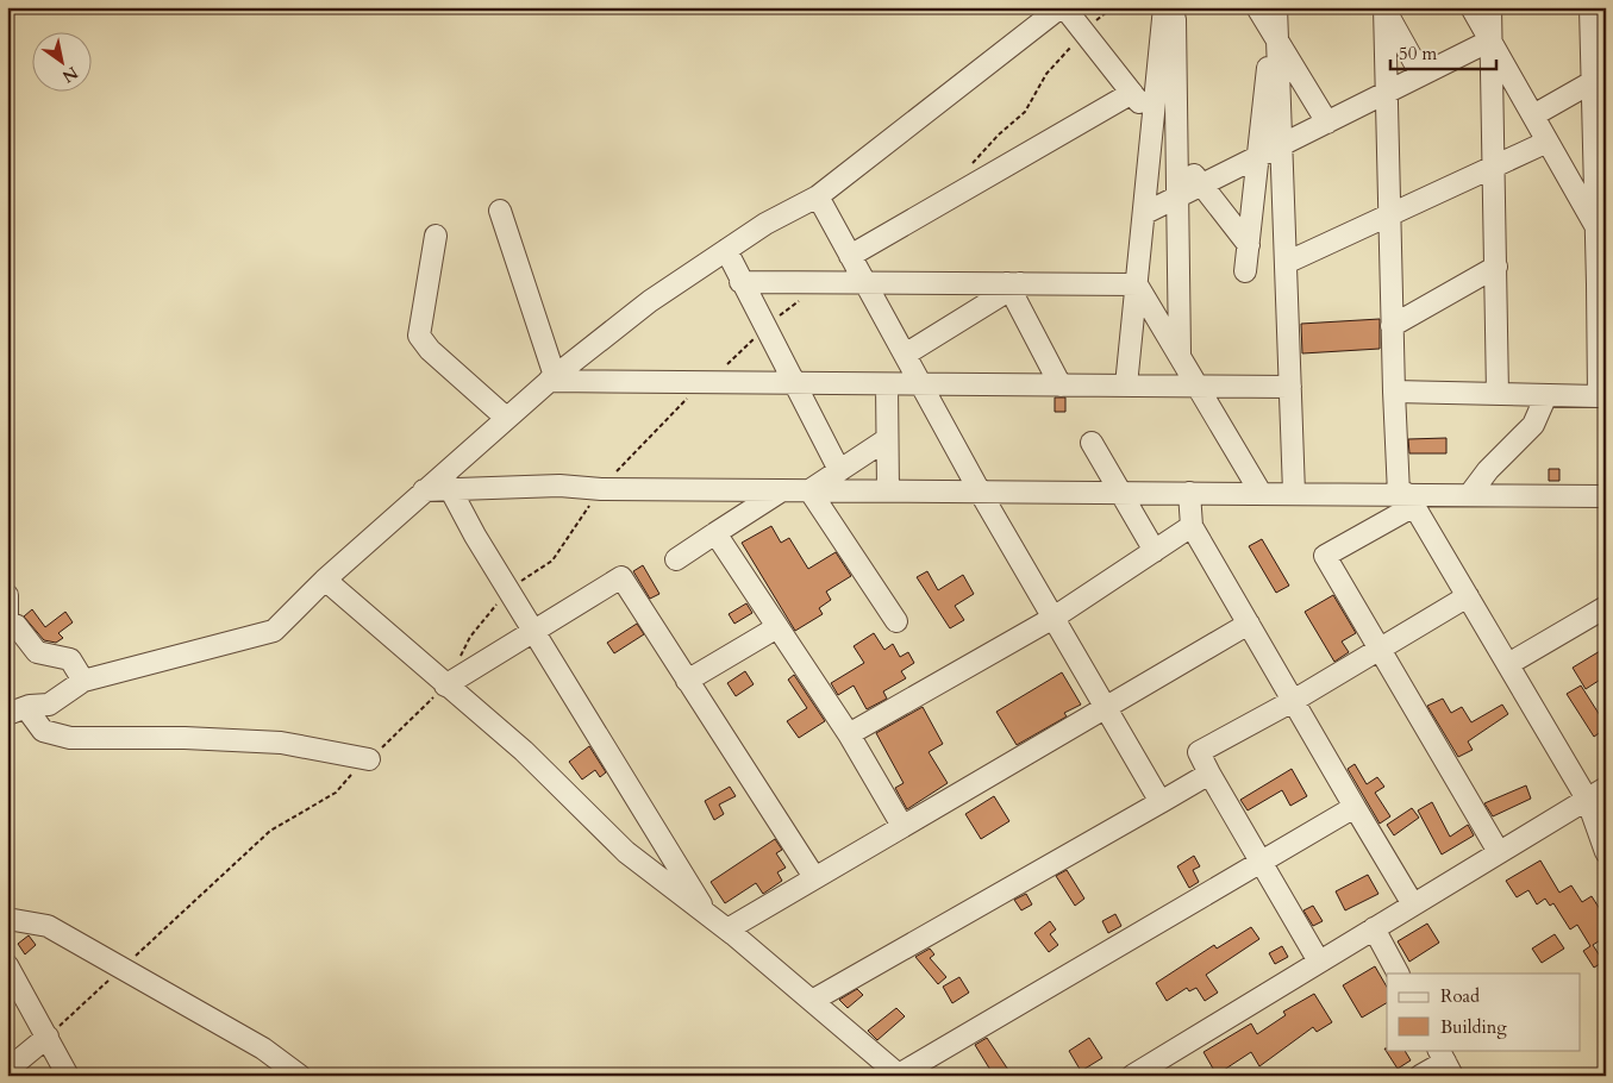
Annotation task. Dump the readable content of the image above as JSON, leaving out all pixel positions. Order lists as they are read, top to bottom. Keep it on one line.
{"legend":["Road","Building"],"scale_bar":"50 m","north":"bottom right"}
